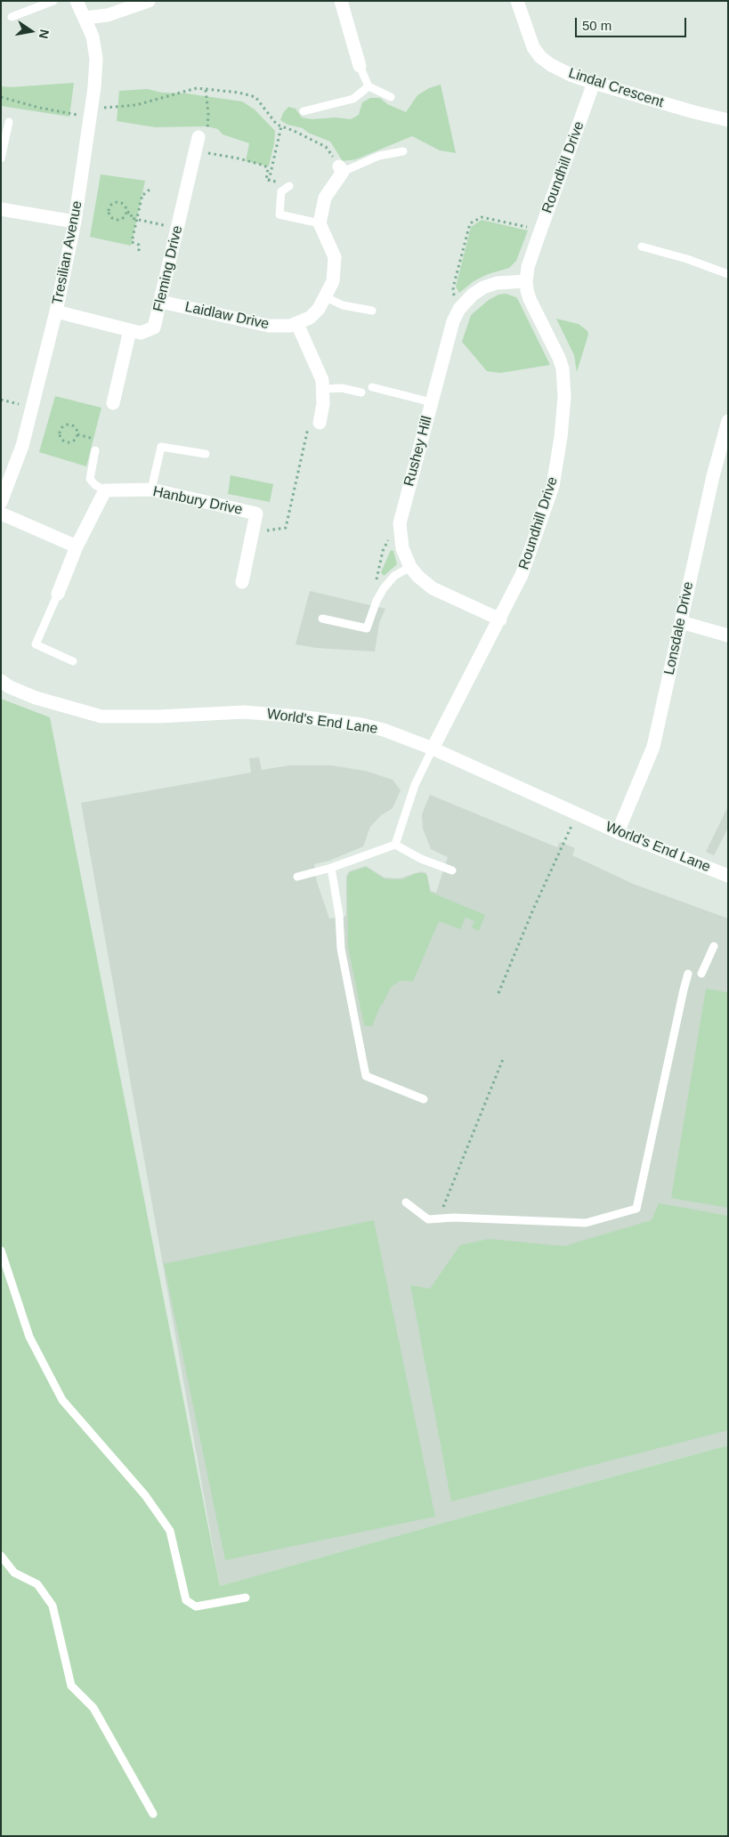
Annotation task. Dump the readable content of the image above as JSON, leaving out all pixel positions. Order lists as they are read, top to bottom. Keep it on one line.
{"streets":{"street":["Lindal Crescent","Roundhill Drive","Tresilian Avenue","Fleming Drive","Laidlaw Drive","Rushey Hill","Hanbury Drive","Lonsdale Drive","World's End Lane"]},"crossings":[["Lindal Crescent","Roundhill Drive"],["Roundhill Drive","Rushey Hill"],["Roundhill Drive","World's End Lane"],["Tresilian Avenue","Fleming Drive"],["Fleming Drive","Laidlaw Drive"],["Lonsdale Drive","World's End Lane"]],"scale_bar":"50 m","north":"right"}
